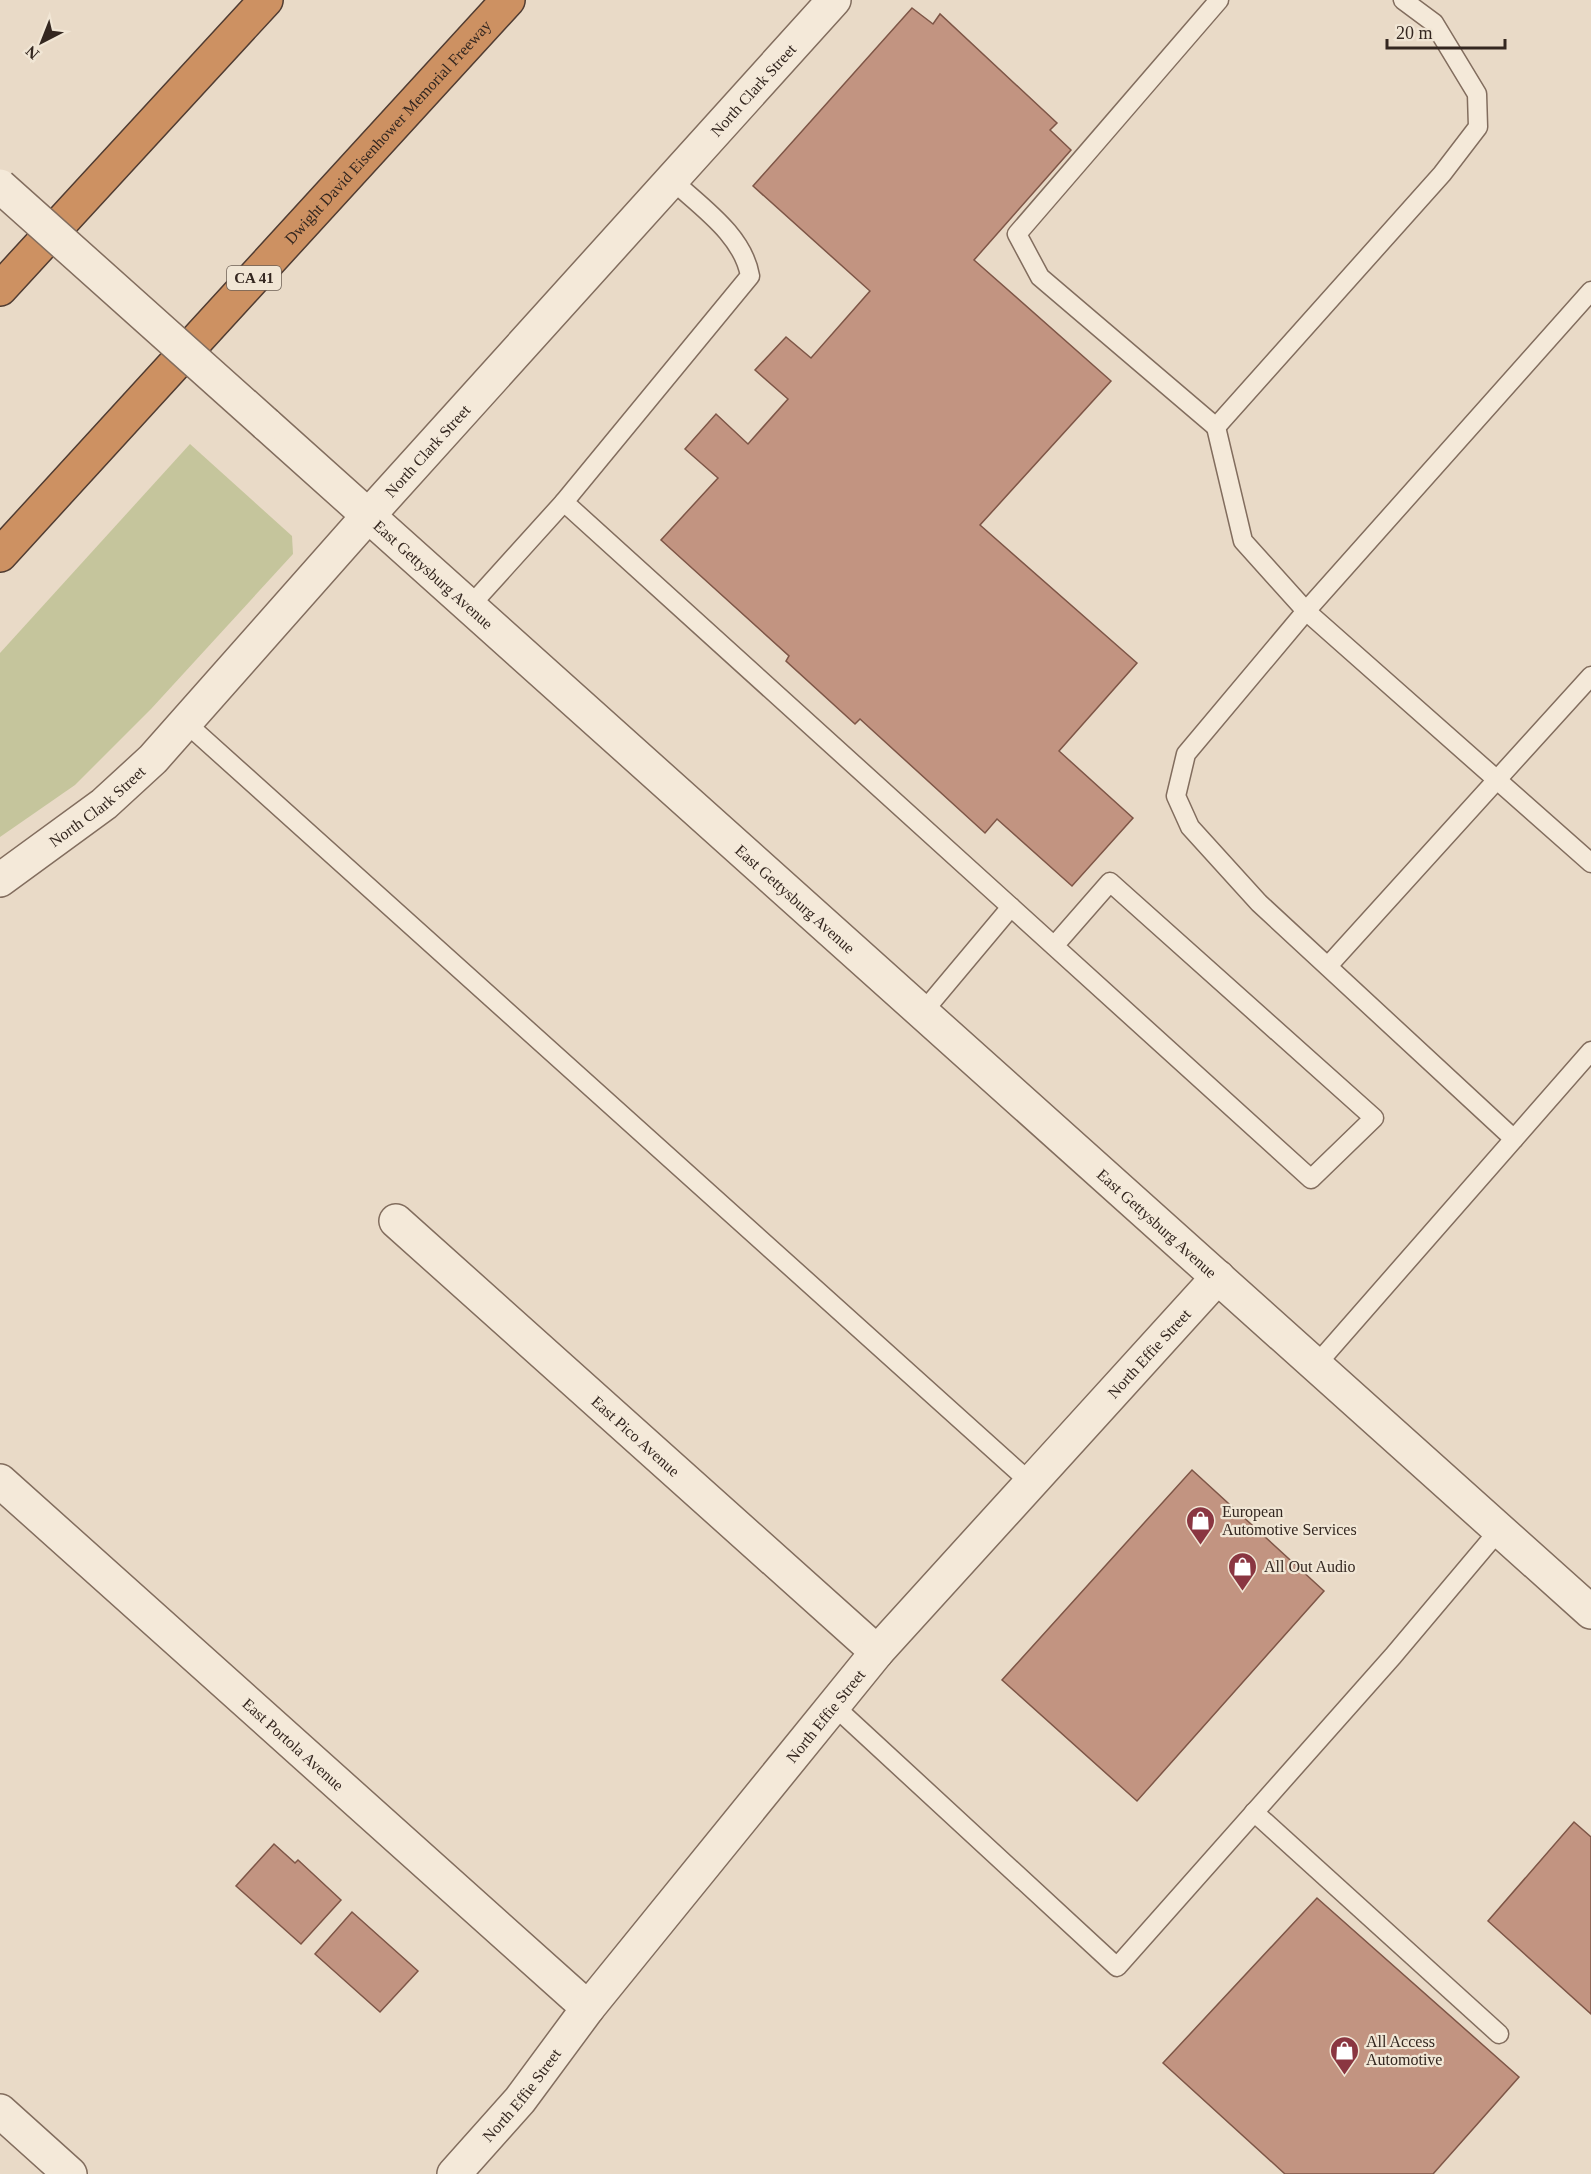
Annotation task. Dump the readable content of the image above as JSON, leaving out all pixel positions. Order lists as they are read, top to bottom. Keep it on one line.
{"streets":{"highway":["Dwight David Eisenhower Memorial Freeway","CA 41"],"street":["North Clark Street","East Gettysburg Avenue","North Effie Street","East Pico Avenue","East Portola Avenue"]},"crossings":[["North Clark Street","East Gettysburg Avenue"],["East Gettysburg Avenue","North Effie Street"],["North Effie Street","East Pico Avenue"],["North Effie Street","East Portola Avenue"]],"places":{"shop":["European Automotive Services","All Out Audio","All Access Automotive"]},"scale_bar":"20 m","north":"bottom left"}
